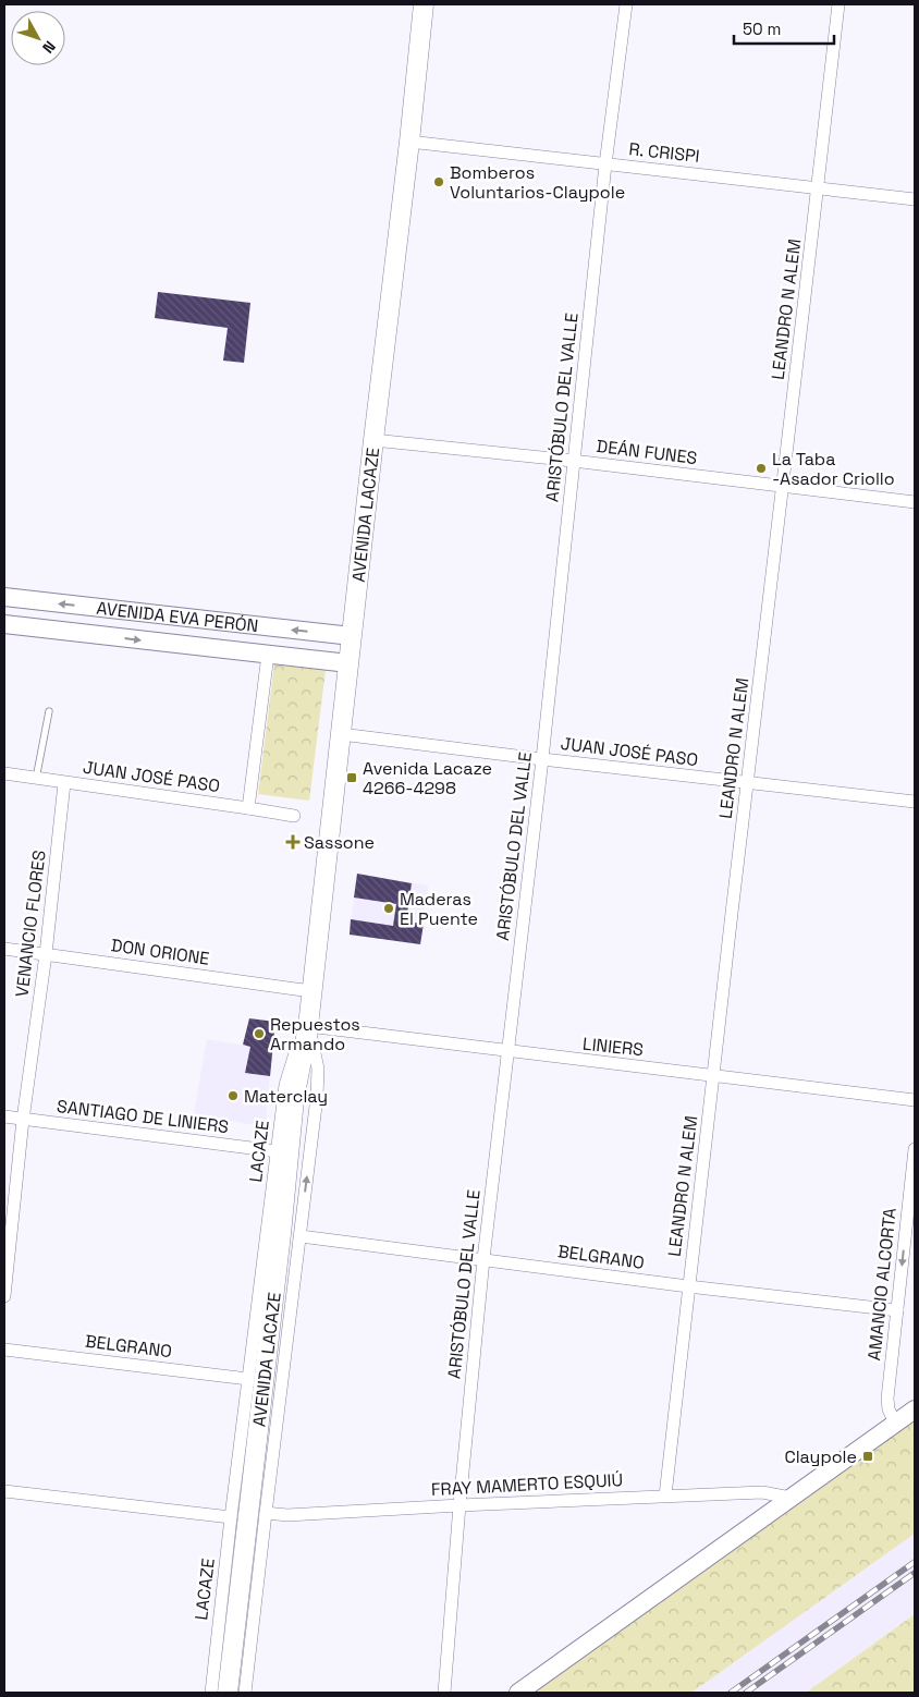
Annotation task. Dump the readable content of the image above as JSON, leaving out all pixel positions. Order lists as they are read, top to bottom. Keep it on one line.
{"streets":{"main road":["AVENIDA LACAZE","AVENIDA EVA PERÓN"],"street":["R. CRISPI","LEANDRO N ALEM","ARISTÓBULO DEL VALLE","DEÁN FUNES","JUAN JOSÉ PASO","VENANCIO FLORES","DON ORIONE","LINIERS","SANTIAGO DE LINIERS","LACAZE","BELGRANO","AMANCIO ALCORTA","FRAY MAMERTO ESQUIÚ"]},"crossings":[["R. CRISPI","LEANDRO N ALEM"],["R. CRISPI","ARISTÓBULO DEL VALLE"],["R. CRISPI","AVENIDA LACAZE"],["LEANDRO N ALEM","DEÁN FUNES"],["LEANDRO N ALEM","JUAN JOSÉ PASO"],["LEANDRO N ALEM","LINIERS"],["LEANDRO N ALEM","BELGRANO"],["LEANDRO N ALEM","FRAY MAMERTO ESQUIÚ"],["ARISTÓBULO DEL VALLE","DEÁN FUNES"],["ARISTÓBULO DEL VALLE","JUAN JOSÉ PASO"],["ARISTÓBULO DEL VALLE","LINIERS"],["ARISTÓBULO DEL VALLE","BELGRANO"],["ARISTÓBULO DEL VALLE","FRAY MAMERTO ESQUIÚ"],["DEÁN FUNES","AVENIDA LACAZE"],["AVENIDA LACAZE","AVENIDA EVA PERÓN"],["AVENIDA LACAZE","JUAN JOSÉ PASO"],["AVENIDA LACAZE","DON ORIONE"],["AVENIDA LACAZE","LINIERS"],["AVENIDA LACAZE","LACAZE"],["AVENIDA LACAZE","BELGRANO"],["JUAN JOSÉ PASO","VENANCIO FLORES"],["VENANCIO FLORES","DON ORIONE"],["VENANCIO FLORES","SANTIAGO DE LINIERS"],["LINIERS","LACAZE"],["SANTIAGO DE LINIERS","LACAZE"],["LACAZE","BELGRANO"],["BELGRANO","AMANCIO ALCORTA"]],"one_way":["AMANCIO ALCORTA"],"places":{"other":["Bomberos Voluntarios-Claypole","La Taba -Asador Criollo","Maderas El Puente","Repuestos Armando","Materclay"],"transit":["Avenida Lacaze 4266-4298","Claypole"],"health":["Sassone"]},"scale_bar":"50 m","north":"bottom right"}
